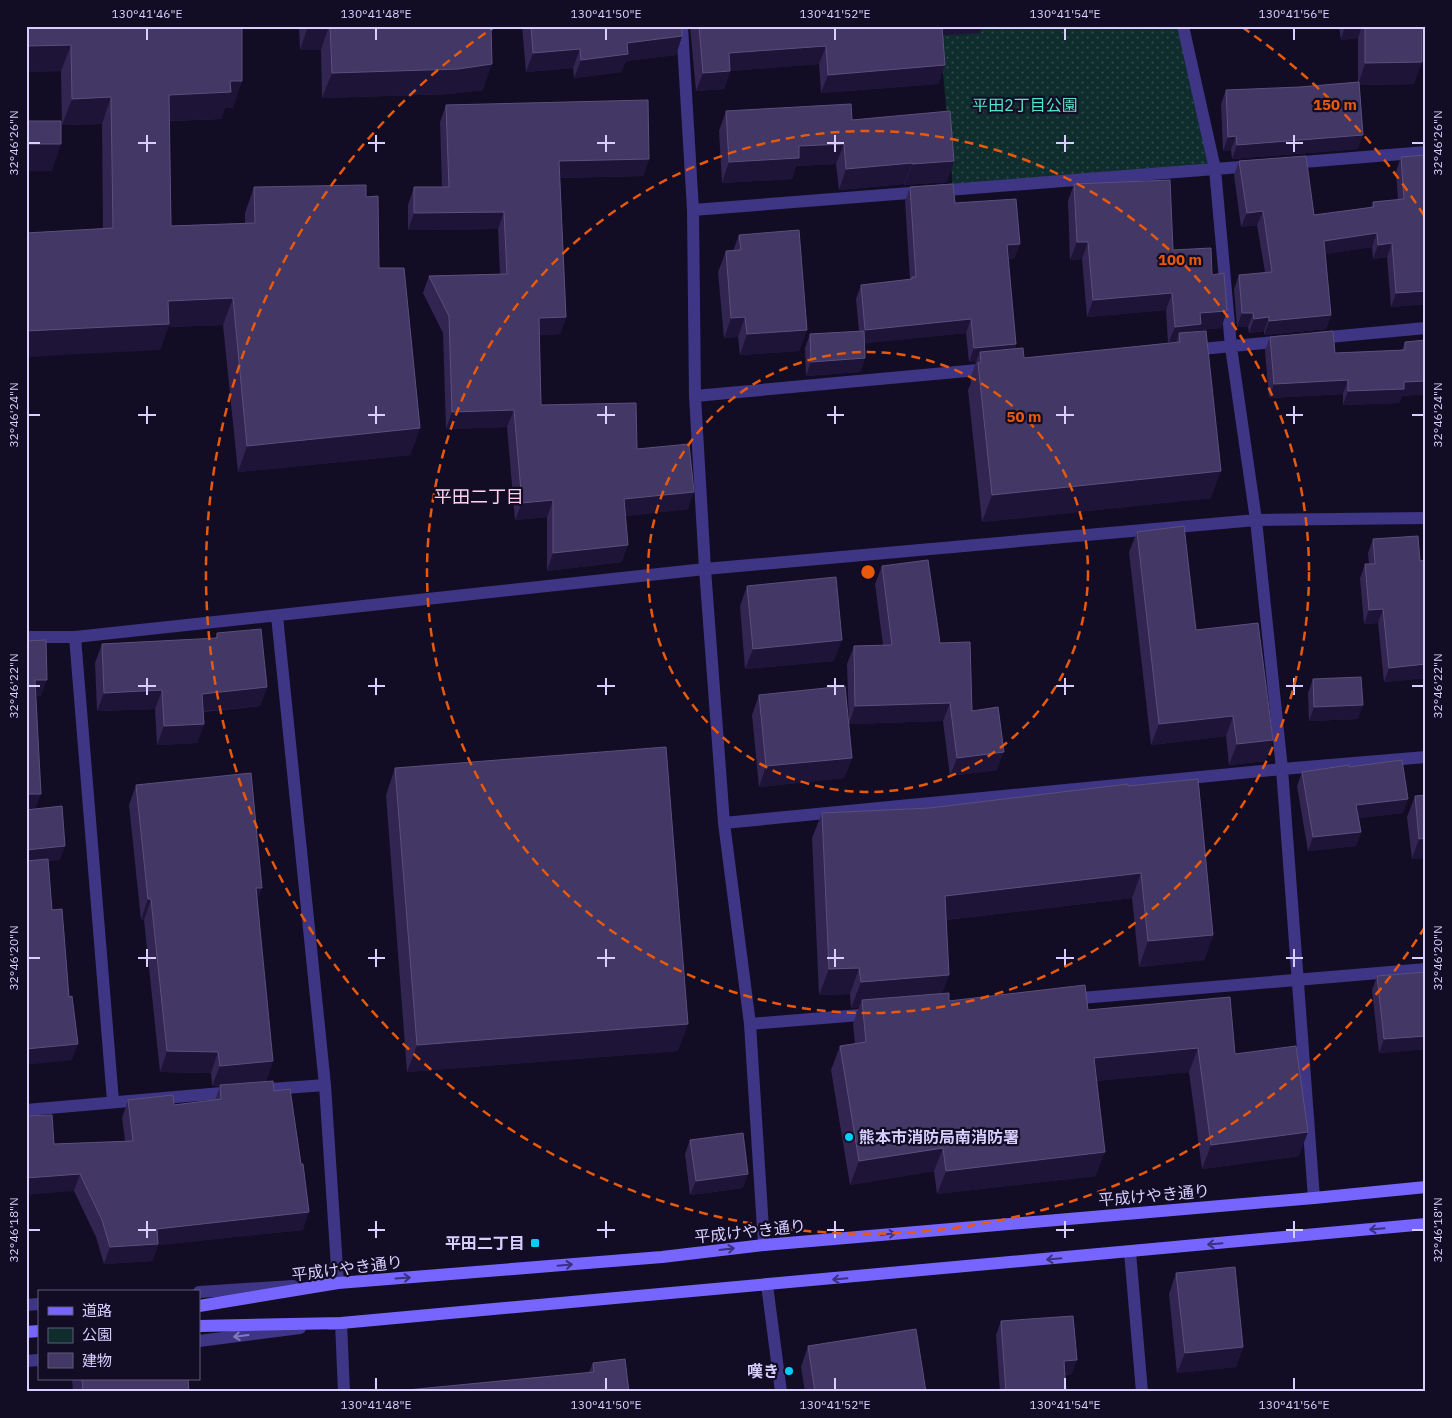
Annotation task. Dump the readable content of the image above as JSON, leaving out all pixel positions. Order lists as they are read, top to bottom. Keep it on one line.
{"streets":{"street":["平成けやき通り"]},"districts":["平田二丁目"],"parks":["平田2丁目公園"],"places":{"other":["熊本市消防局南消防署","嘆き"],"transit":["平田二丁目"]},"legend":["道路","公園","建物"],"coordinates":["130°41'46\"E","130°41'48\"E","130°41'50\"E","130°41'52\"E","130°41'54\"E","130°41'56\"E","32°46'26\"N","32°46'24\"N","32°46'22\"N","32°46'20\"N","32°46'18\"N"],"rings":["150 m","100 m","50 m"]}
